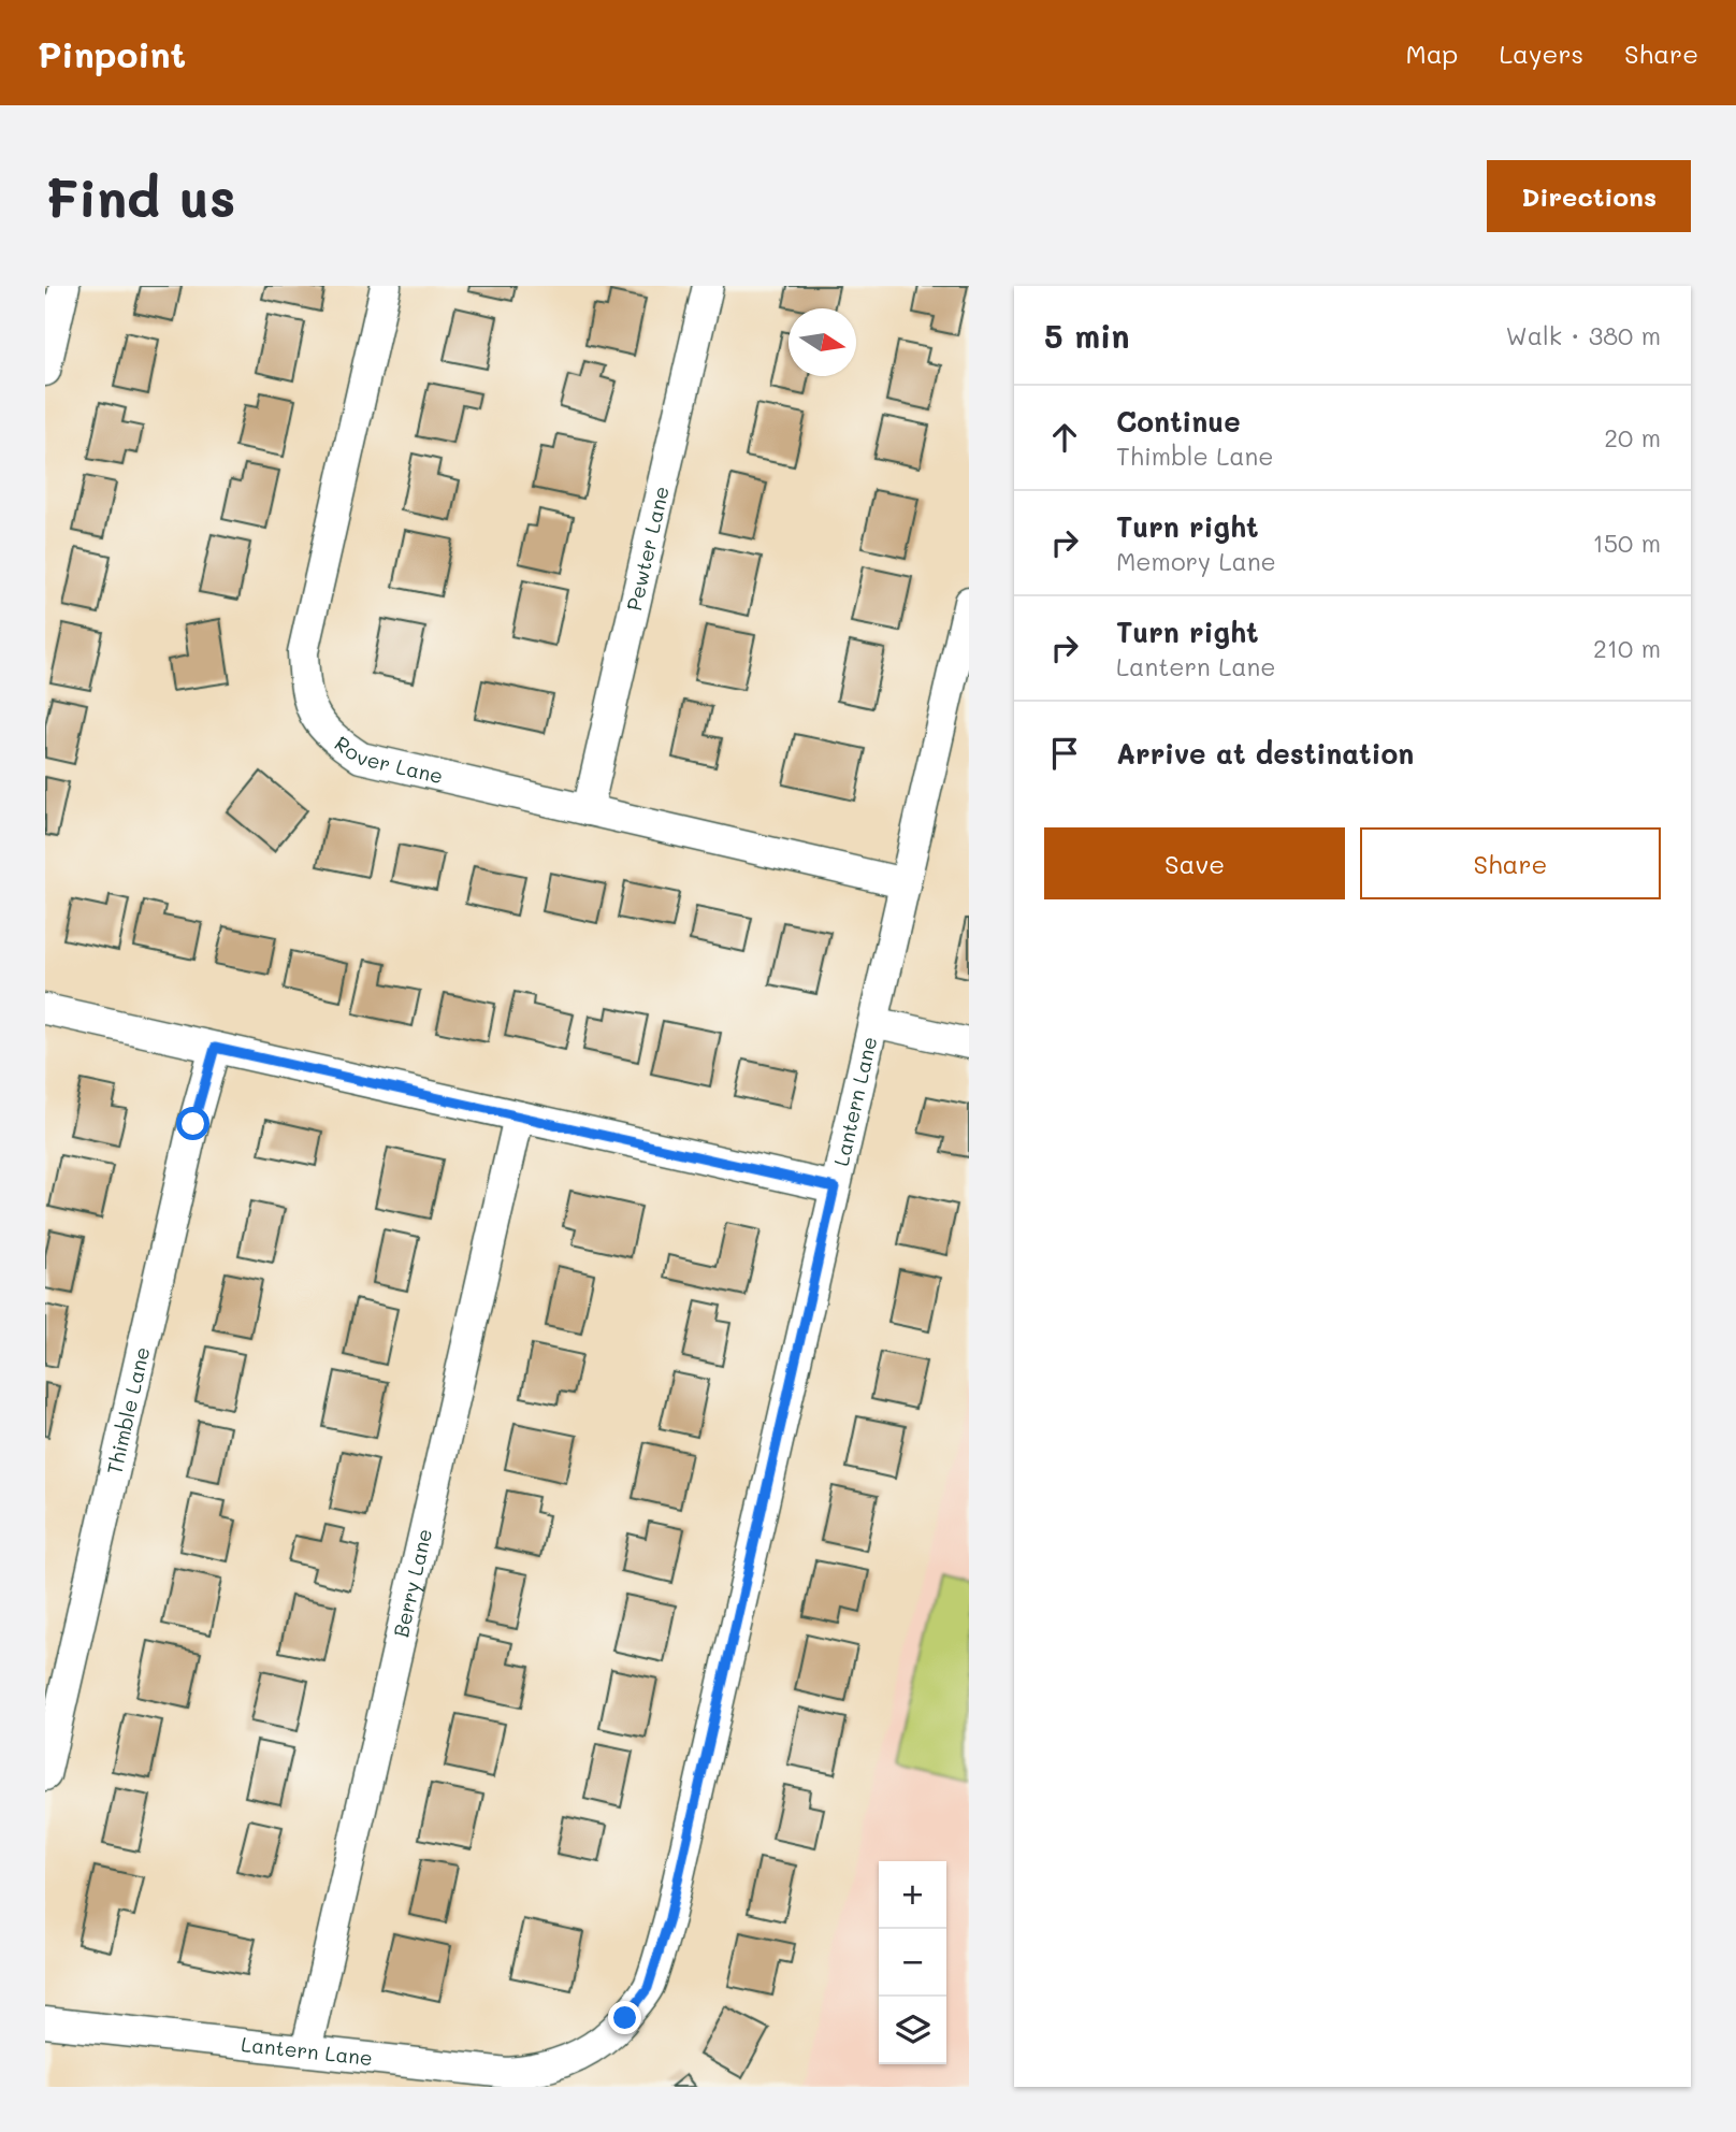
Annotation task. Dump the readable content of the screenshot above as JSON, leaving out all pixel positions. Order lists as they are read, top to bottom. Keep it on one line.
{"streets":{"street":["Pewter Lane","Rover Lane","Lantern Lane","Thimble Lane","Berry Lane"]},"crossings":[["Pewter Lane","Rover Lane"],["Rover Lane","Lantern Lane"],["Lantern Lane","Berry Lane"]],"north":"right","page":{"header":"Pinpoint","nav":["Map","Layers","Share"],"buttons":["Directions",["Save","Share"]],"title":"Find us","heading":["5 min","Walk · 380 m"],"list":[["Continue","Thimble Lane","20 m"],["Turn right","Memory Lane","150 m"],["Turn right","Lantern Lane","210 m"],"Arrive at destination"],"map_buttons":["+","−"]}}
